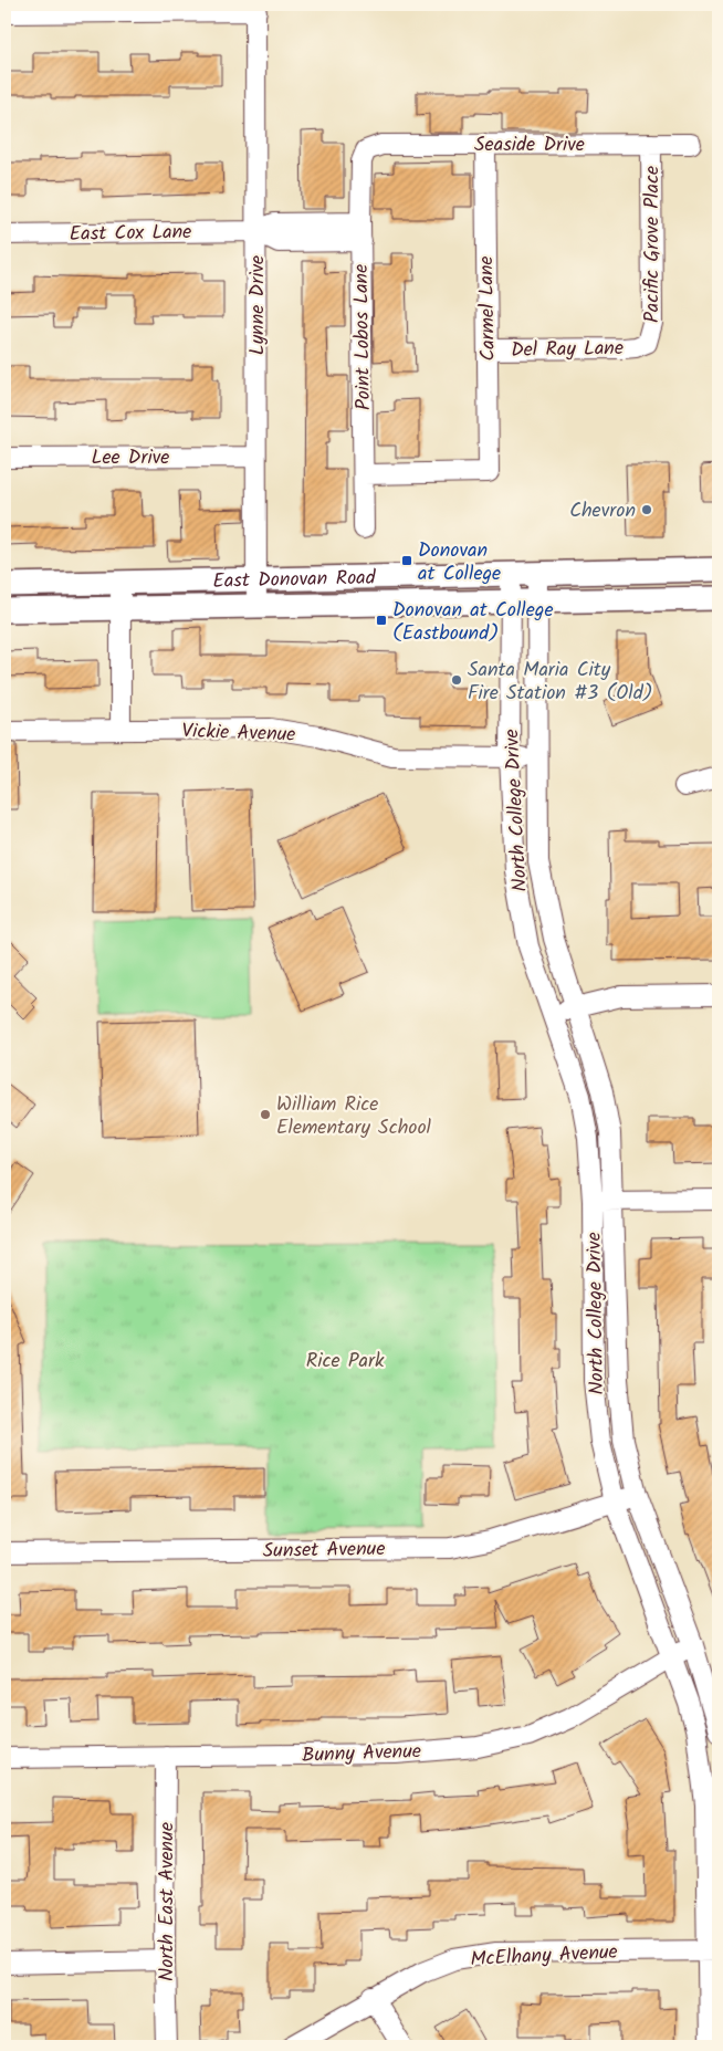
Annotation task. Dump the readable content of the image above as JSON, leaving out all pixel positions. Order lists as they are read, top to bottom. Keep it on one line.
{"streets":{"main road":["East Donovan Road"],"street":["Seaside Drive","East Cox Lane","Pacific Grove Place","Lynne Drive","Carmel Lane","Point Lobos Lane","Del Ray Lane","Lee Drive","Vickie Avenue","North College Drive","Sunset Avenue","Bunny Avenue","North East Avenue","McElhany Avenue"]},"crossings":[["Seaside Drive","Pacific Grove Place"],["Seaside Drive","Carmel Lane"],["Seaside Drive","Point Lobos Lane"],["East Cox Lane","Lynne Drive"],["East Cox Lane","Point Lobos Lane"],["Pacific Grove Place","Del Ray Lane"],["Lynne Drive","Lee Drive"],["Lynne Drive","East Donovan Road"],["Carmel Lane","Point Lobos Lane"],["Carmel Lane","Del Ray Lane"],["East Donovan Road","North College Drive"],["Vickie Avenue","North College Drive"],["North College Drive","Sunset Avenue"],["North College Drive","Bunny Avenue"],["North College Drive","McElhany Avenue"],["Bunny Avenue","North East Avenue"]],"parks":["Rice Park"],"places":{"other":["Chevron","Santa Maria City Fire Station #3 (Old)","William Rice Elementary School"],"transit":["Donovan at College","Donovan at College (Eastbound)"]}}
